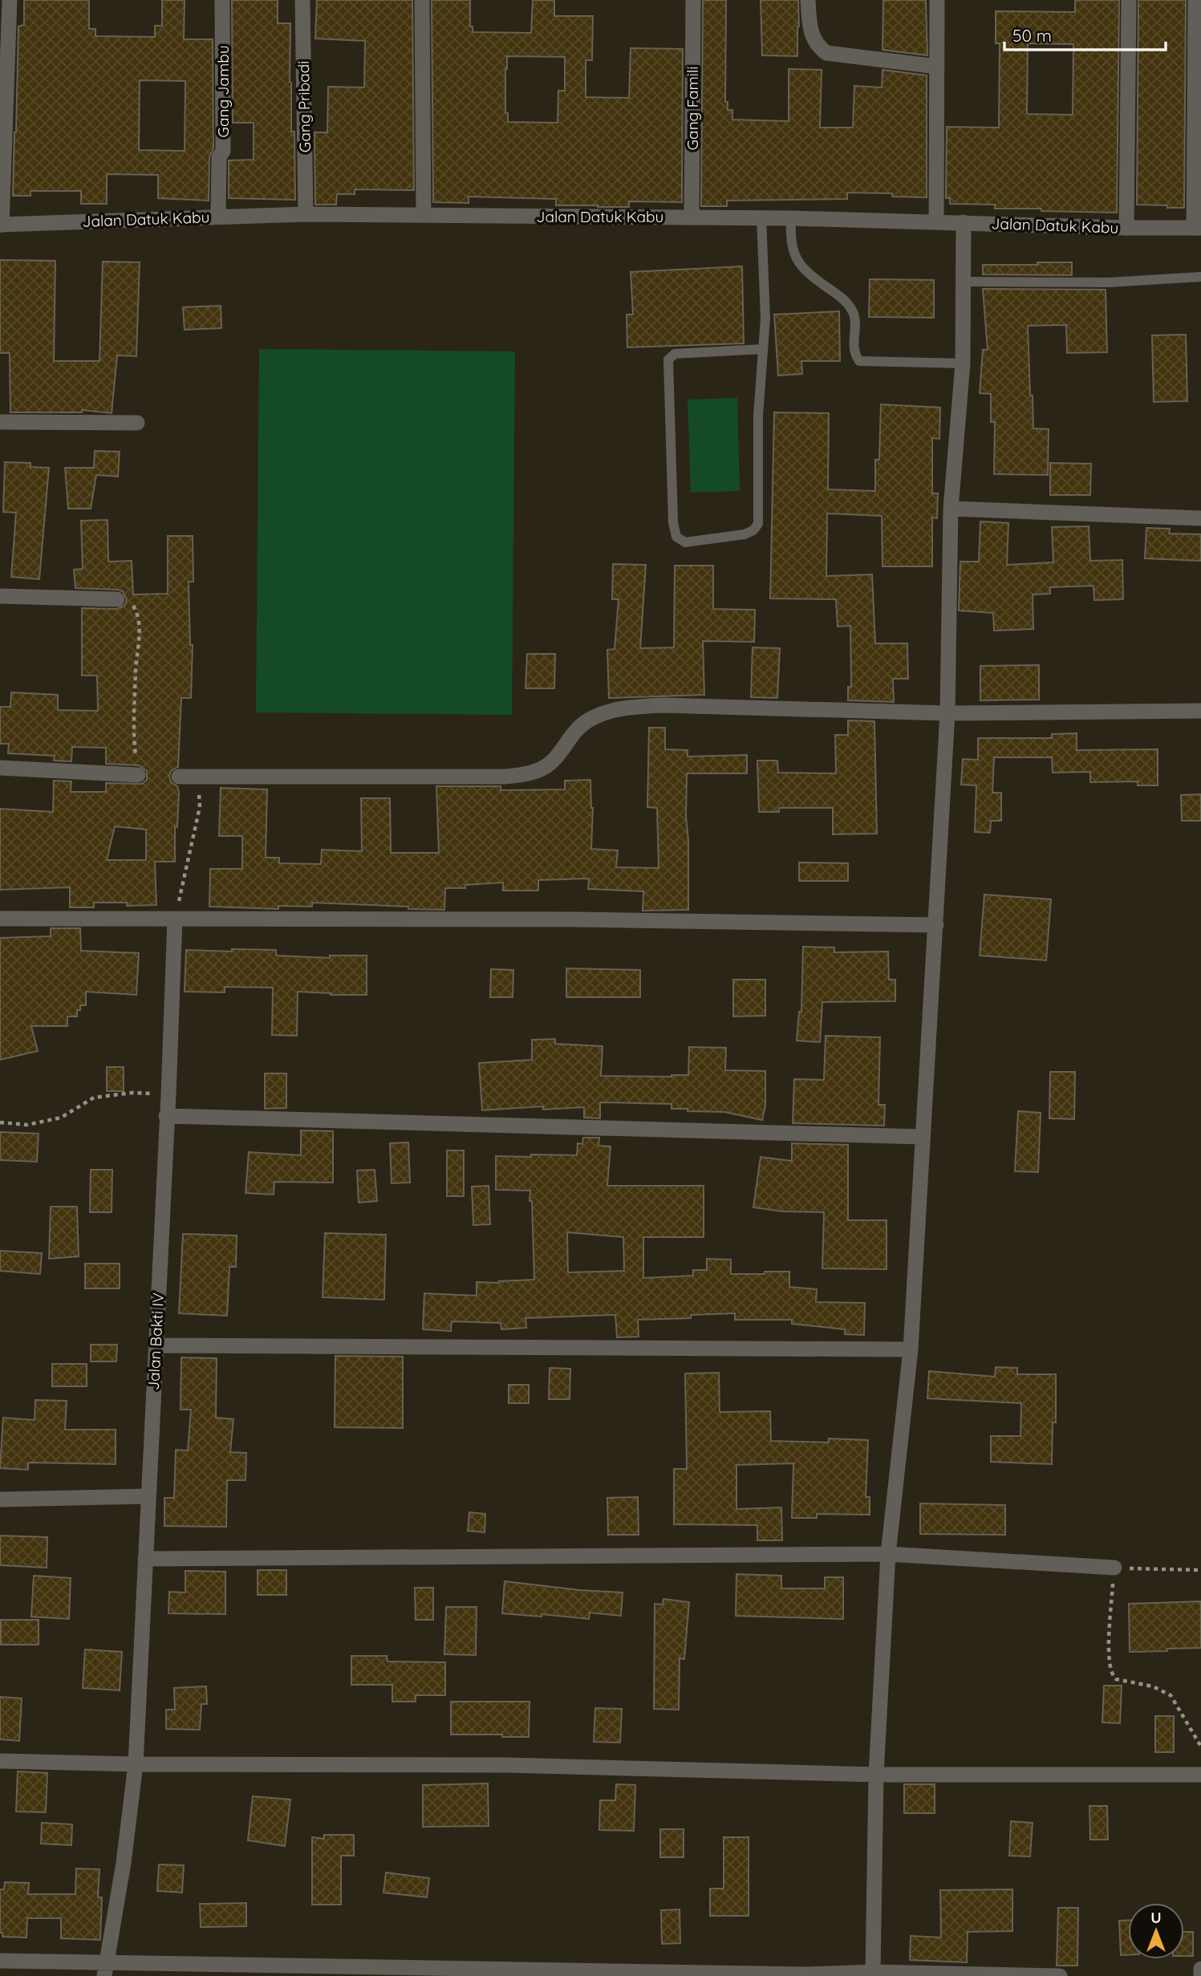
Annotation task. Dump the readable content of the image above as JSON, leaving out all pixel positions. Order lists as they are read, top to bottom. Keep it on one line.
{"streets":{"street":["Gang Jambu","Gang Pribadi","Gang Famili","Jalan Datuk Kabu","Jalan Bakti IV"]},"crossings":[["Gang Jambu","Jalan Datuk Kabu"],["Gang Pribadi","Jalan Datuk Kabu"],["Gang Famili","Jalan Datuk Kabu"]],"scale_bar":"50 m","north":"top"}
